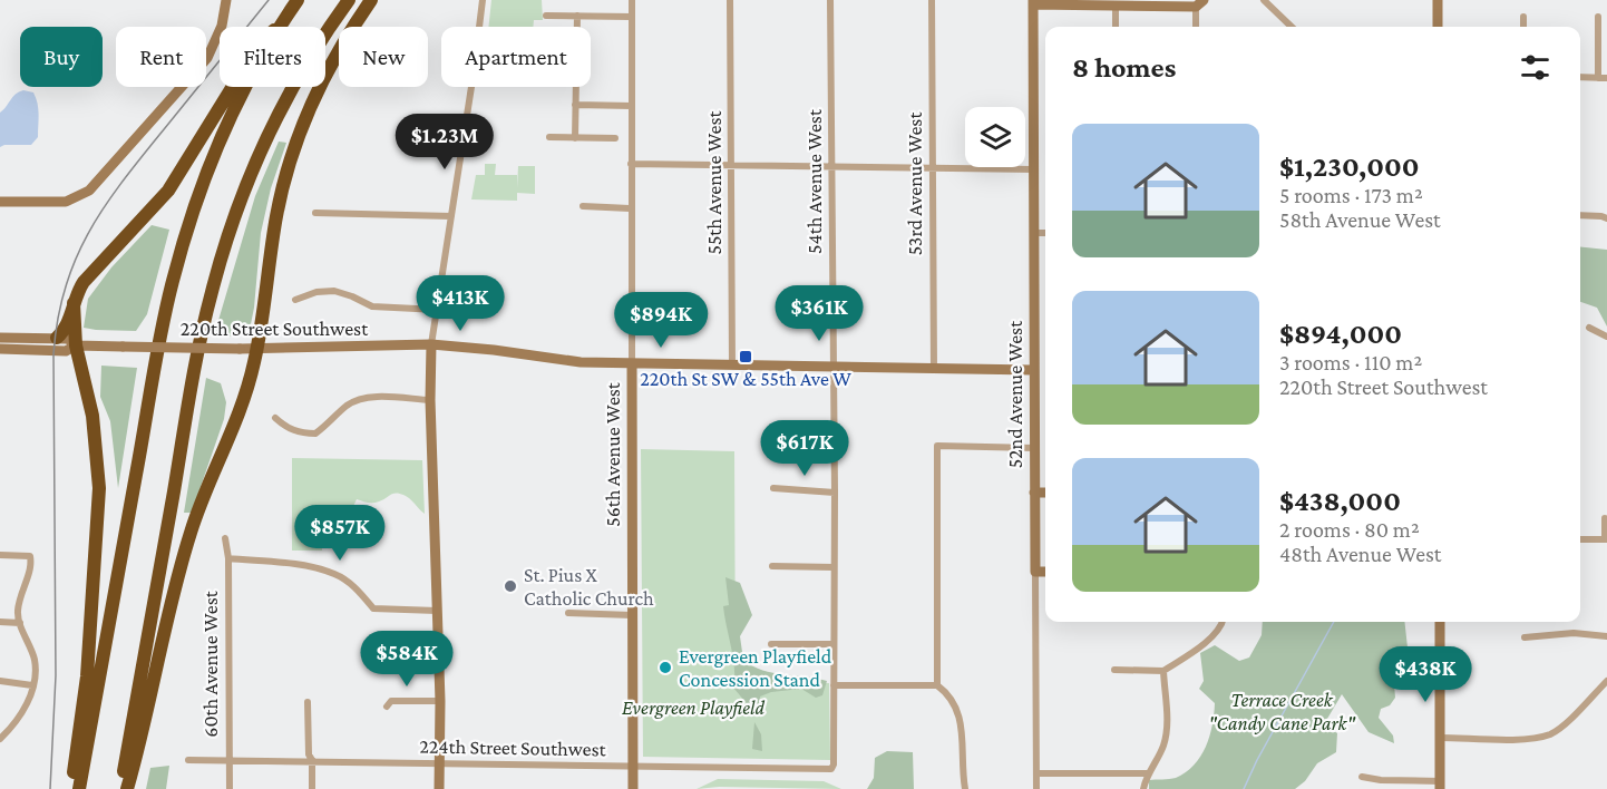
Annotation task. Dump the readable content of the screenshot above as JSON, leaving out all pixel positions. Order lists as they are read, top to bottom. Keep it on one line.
{"streets":{"main road":["220th Street Southwest","52nd Avenue West","56th Avenue West"],"street":["54th Avenue West","55th Avenue West","53rd Avenue West","60th Avenue West","224th Street Southwest"]},"crossings":[["54th Avenue West","220th Street Southwest"],["54th Avenue West","224th Street Southwest"],["55th Avenue West","220th Street Southwest"],["53rd Avenue West","220th Street Southwest"],["220th Street Southwest","52nd Avenue West"],["220th Street Southwest","56th Avenue West"],["56th Avenue West","224th Street Southwest"],["60th Avenue West","224th Street Southwest"]],"parks":["Terrace Creek \"Candy Cane Park\"","Evergreen Playfield"],"places":{"transit":["220th St SW & 55th Ave W"],"other":["St. Pius X Catholic Church","Evergreen Playfield Concession Stand"]},"page":{"chip":["Buy","Rent","Filters","New","Apartment"],"heading":"8 homes","list":[{"name":"$1,230,000","note":"5 rooms · 173 m² · 58th Avenue West"},{"name":"$894,000","note":"3 rooms · 110 m² · 220th Street Southwest"},{"name":"$438,000","note":"2 rooms · 80 m² · 48th Avenue West"}],"price":["$1.23M","$413K","$361K","$894K","$617K","$857K","$584K","$438K"]}}
